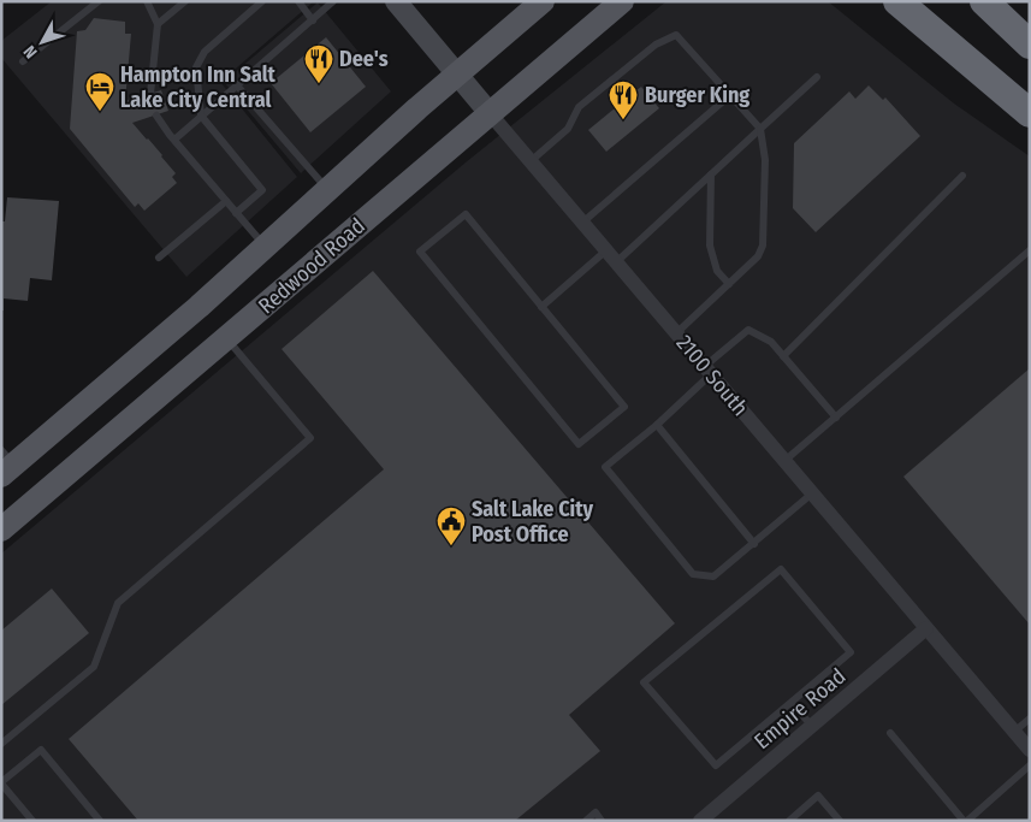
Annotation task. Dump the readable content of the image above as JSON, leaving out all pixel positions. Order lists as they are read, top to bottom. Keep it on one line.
{"streets":{"main road":["Redwood Road"],"street":["2100 South","Empire Road"]},"crossings":[["Redwood Road","2100 South"],["2100 South","Empire Road"]],"places":{"restaurant":["Dee's","Burger King"],"hotel":["Hampton Inn Salt Lake City Central"],"public building":["Salt Lake City Post Office"]},"north":"bottom left"}
